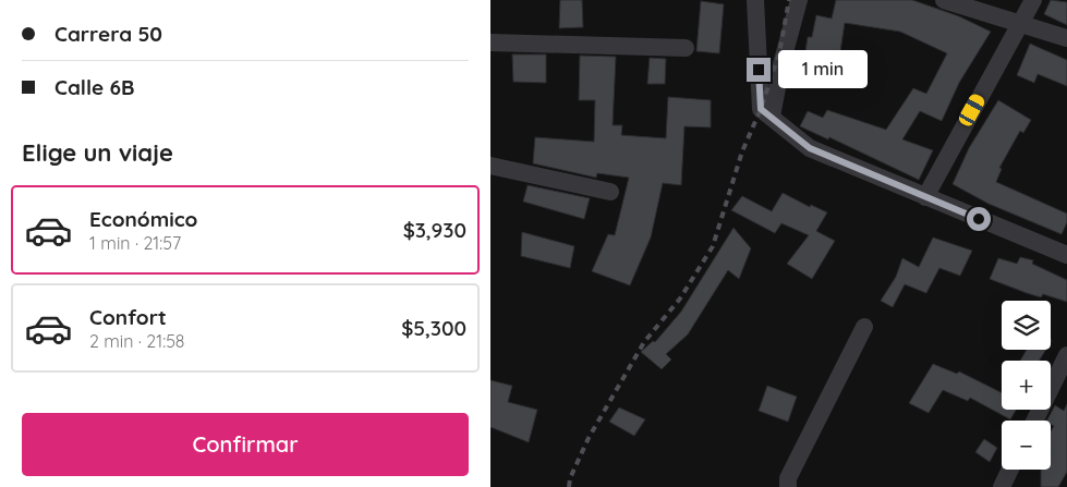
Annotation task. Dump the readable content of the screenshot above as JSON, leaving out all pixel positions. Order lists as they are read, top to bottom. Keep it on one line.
{"page":{"banner":["Carrera 50","Calle 6B"],"bubble":"1 min","heading":"Elige un viaje","list":[{"name":"Económico","note":"1 min · 21:57","value":"$3,930"},{"name":"Confort","note":"2 min · 21:58","value":"$5,300"}],"map_buttons":["+","−"],"buttons":"Confirmar"}}
